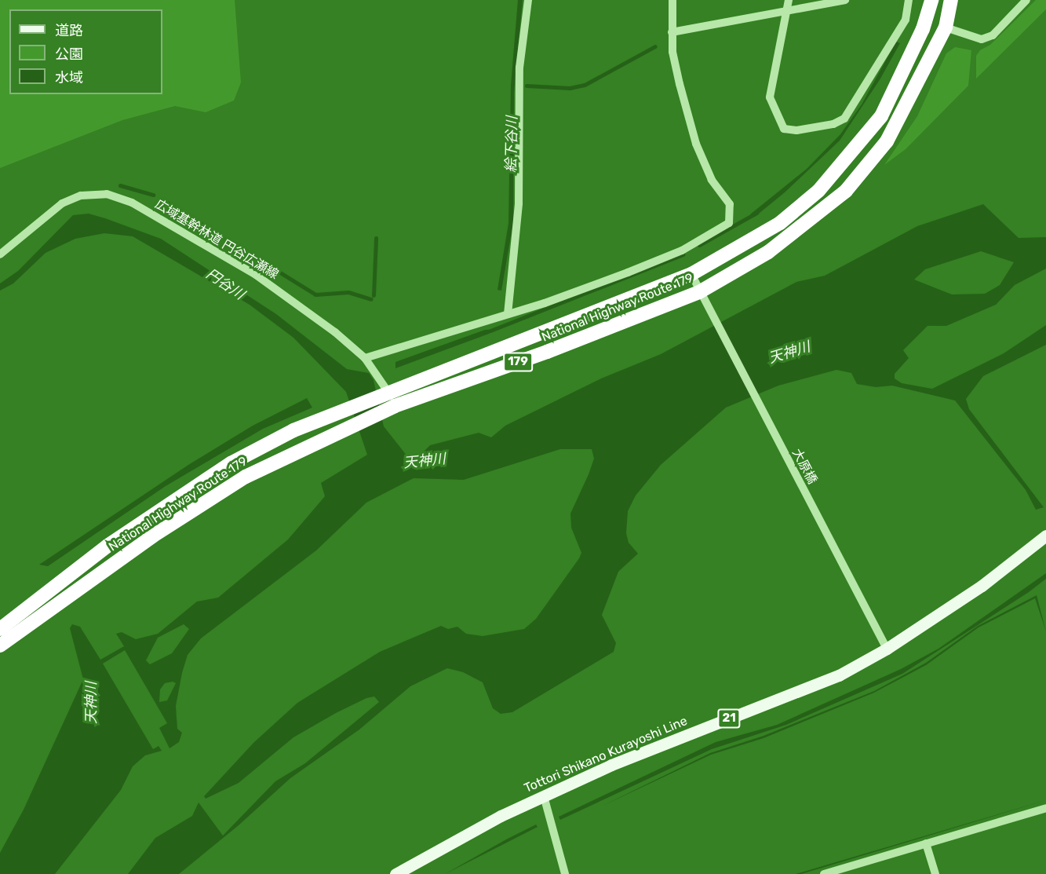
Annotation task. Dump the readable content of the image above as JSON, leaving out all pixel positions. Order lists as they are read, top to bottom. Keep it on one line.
{"streets":{"highway":["National Highway Route 179","179"],"main road":["21","Tottori Shikano Kurayoshi Line"],"street":["広域基幹林道 円谷広瀬線","大原橋"]},"crossings":[["広域基幹林道 円谷広瀬線","National Highway Route 179"],["National Highway Route 179","大原橋"],["大原橋","Tottori Shikano Kurayoshi Line"]],"water":["絵下谷川","円谷川","天神川"],"legend":["道路","公園","水域"]}
